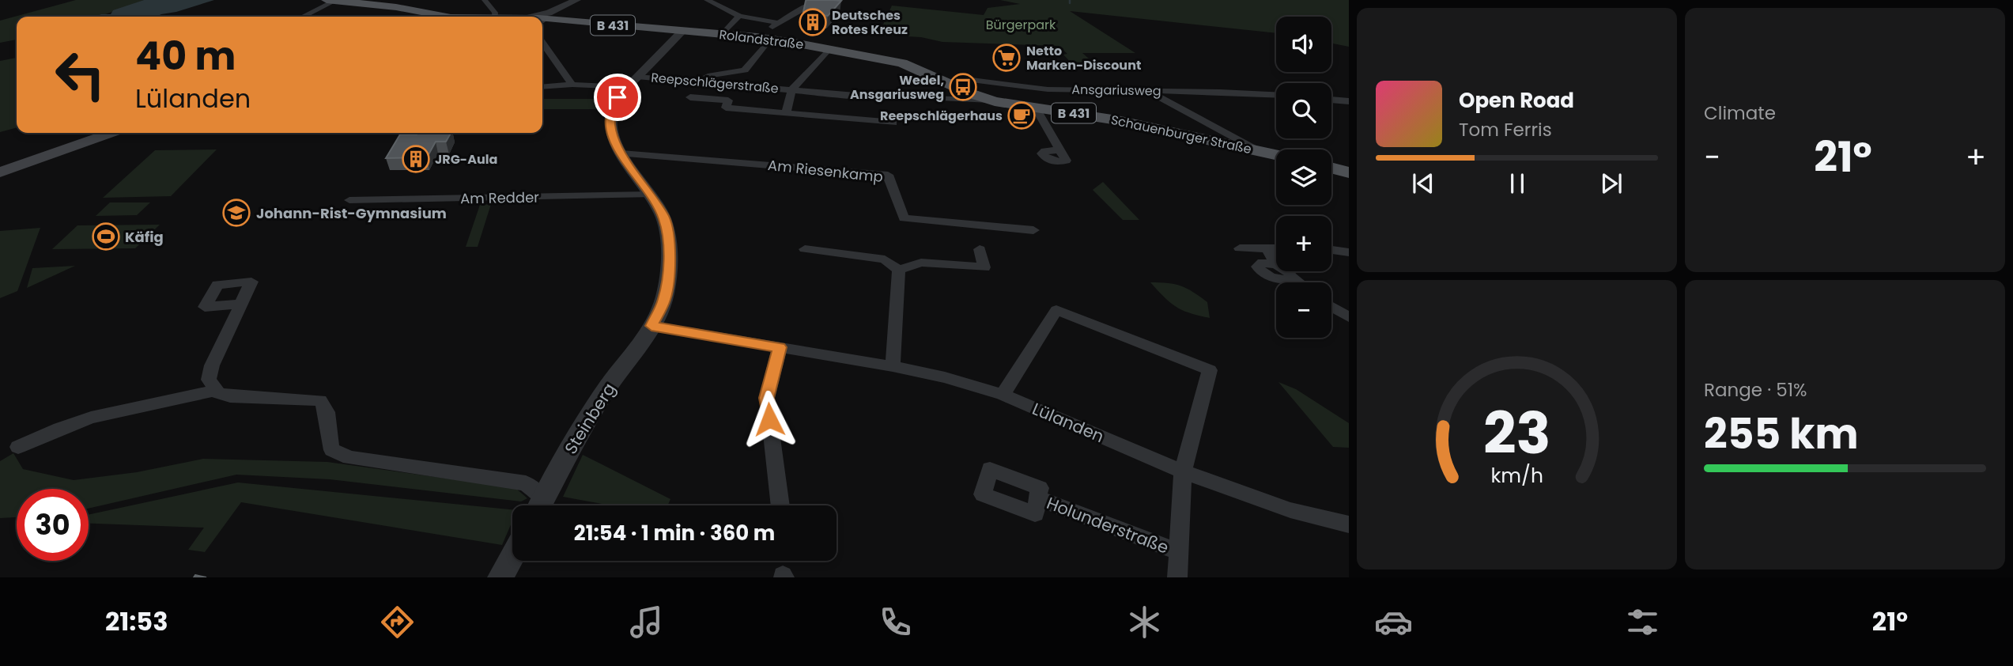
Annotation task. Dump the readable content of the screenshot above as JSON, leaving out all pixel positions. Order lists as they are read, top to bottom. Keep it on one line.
{"streets":{"main road":["B 431","Rolandstraße","Schauenburger Straße"],"street":["Reepschlägerstraße","Ansgariusweg","Am Riesenkamp","Am Redder","Steinberg","Lülanden","Holunderstraße"]},"crossings":[["Rolandstraße","Ansgariusweg"],["Rolandstraße","Schauenburger Straße"],["Rolandstraße","Steinberg"],["Reepschlägerstraße","Steinberg"],["Am Riesenkamp","Steinberg"],["Am Redder","Steinberg"],["Steinberg","Lülanden"],["Lülanden","Holunderstraße"]],"parks":["Bürgerpark"],"places":{"building":["Deutsches Rotes Kreuz","JRG-Aula"],"supermarket":["Netto Marken-Discount"],"bus stop":["Wedel, Ansgariusweg"],"cafe":["Reepschlägerhaus"],"school or university":["Johann-Rist-Gymnasium"],"sports":["Käfig"]},"page":{"tile":["Climate",["Range · 51%","255 km"]],"map_buttons":["+","−"],"turn":["40 m","Lülanden"],"song":["Open Road","Tom Ferris"],"heat":["−","21°","+"],"limit":"30","trip":"21:54 · 1 min · 360 m","tabs":["21:53","21°"],"gauge":["23","km/h"]}}
